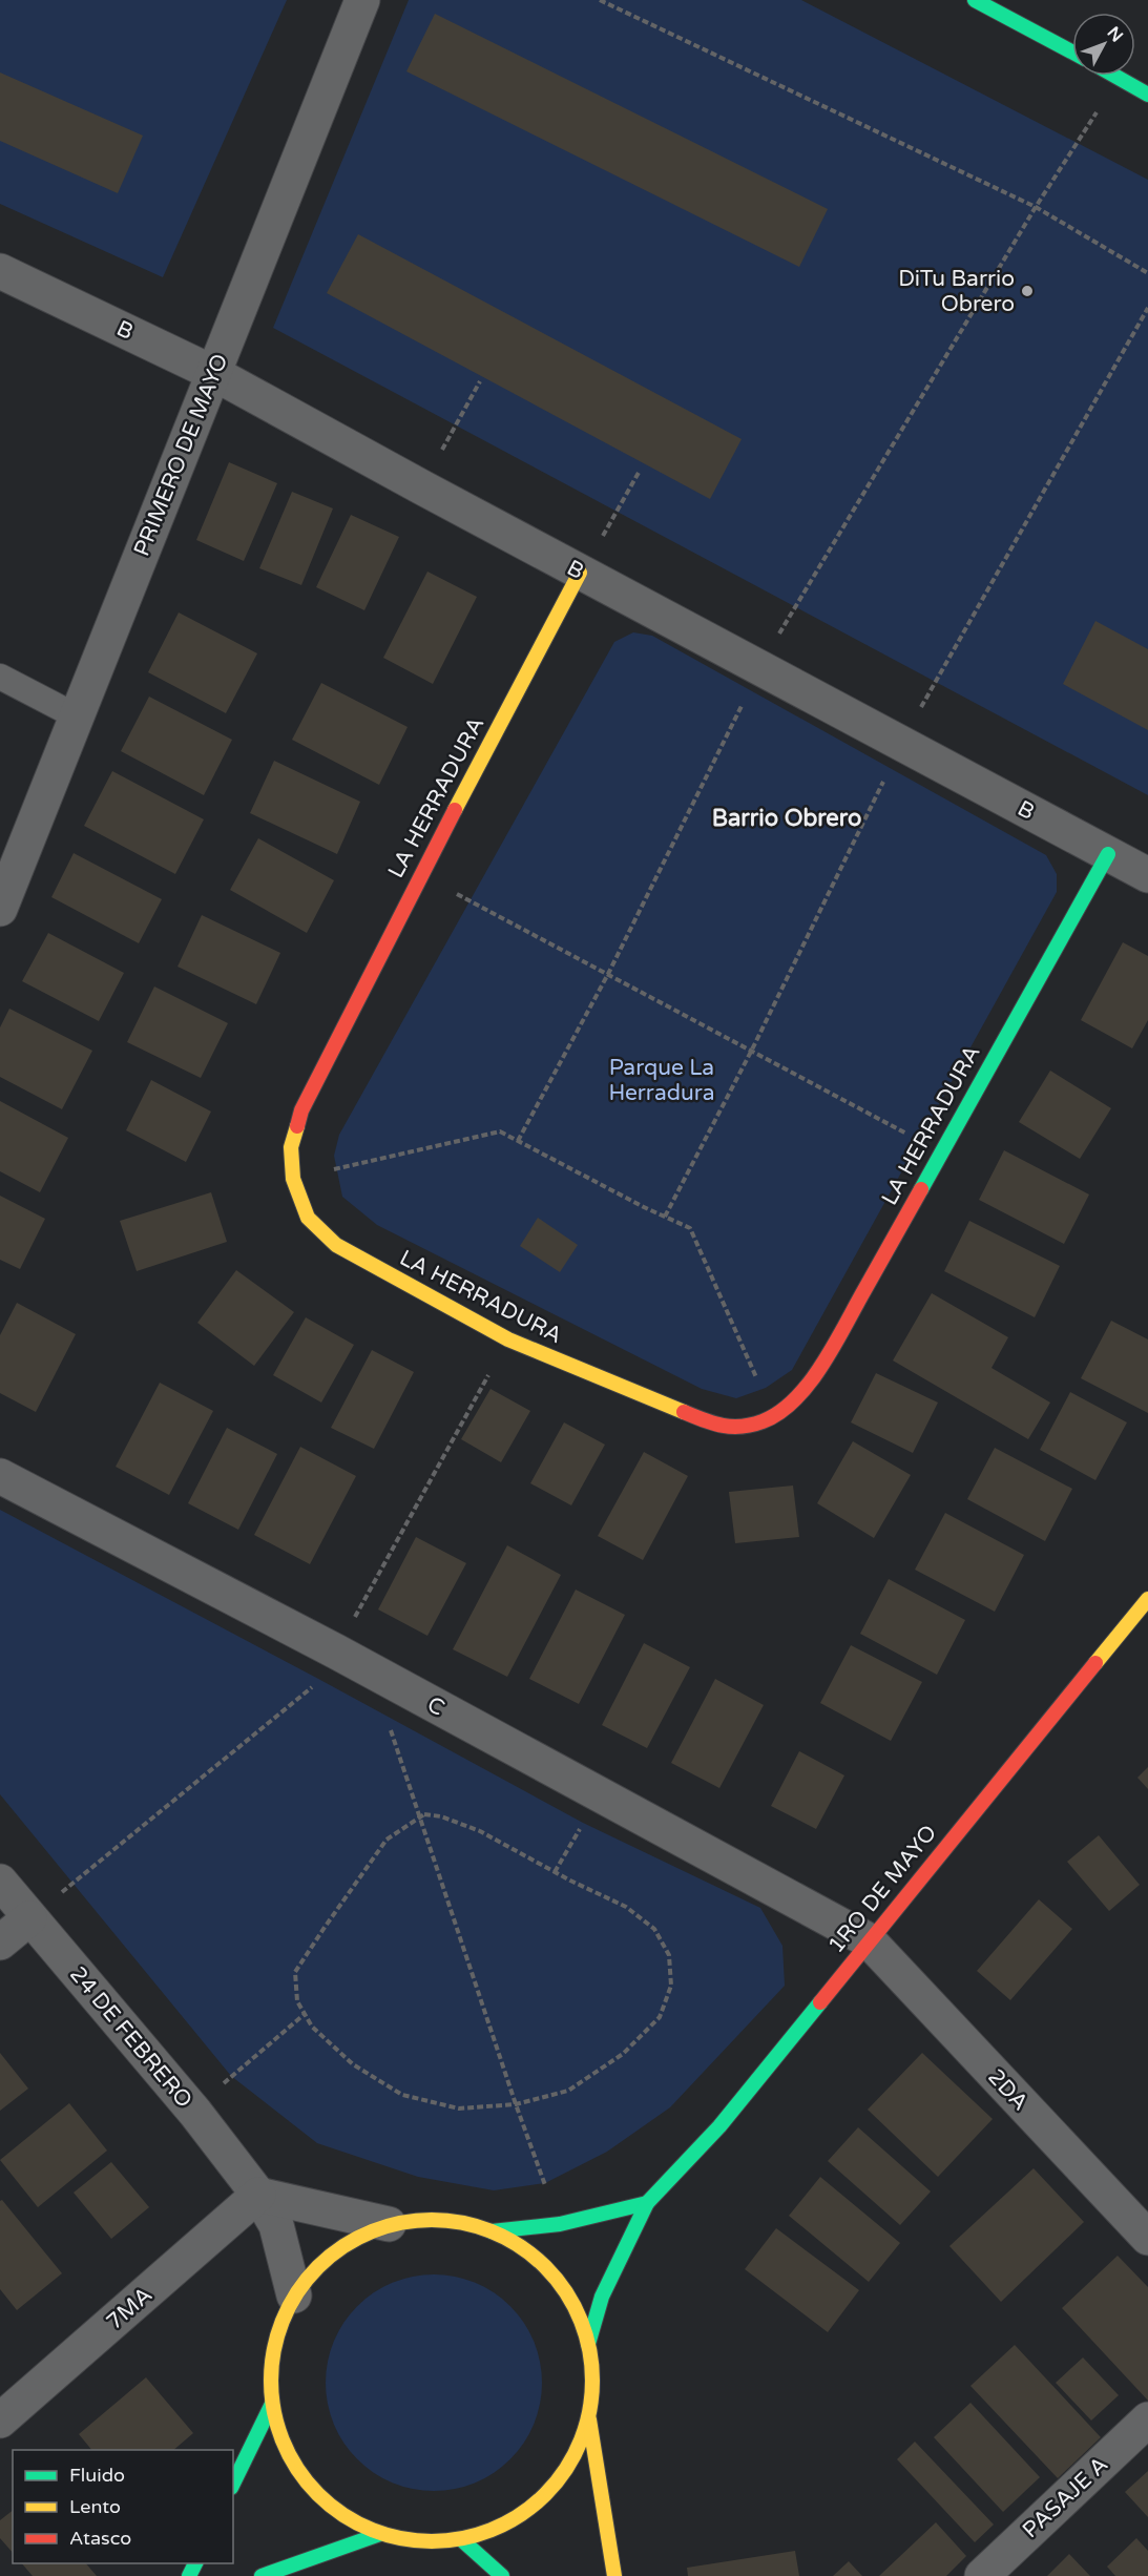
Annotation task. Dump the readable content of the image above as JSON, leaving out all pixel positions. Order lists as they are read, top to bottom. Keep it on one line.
{"streets":{"main road":["LA HERRADURA","1RO DE MAYO"],"street":["B","PRIMERO DE MAYO","C","24 DE FEBRERO","2DA","7MA","PASAJE A"]},"crossings":[["B","PRIMERO DE MAYO"],["B","LA HERRADURA"],["C","1RO DE MAYO"],["C","2DA"],["1RO DE MAYO","2DA"],["24 DE FEBRERO","7MA"]],"districts":["Barrio Obrero"],"parks":["Parque La Herradura"],"places":["DiTu Barrio Obrero"],"legend":["Fluido","Lento","Atasco"],"north":"top right"}
